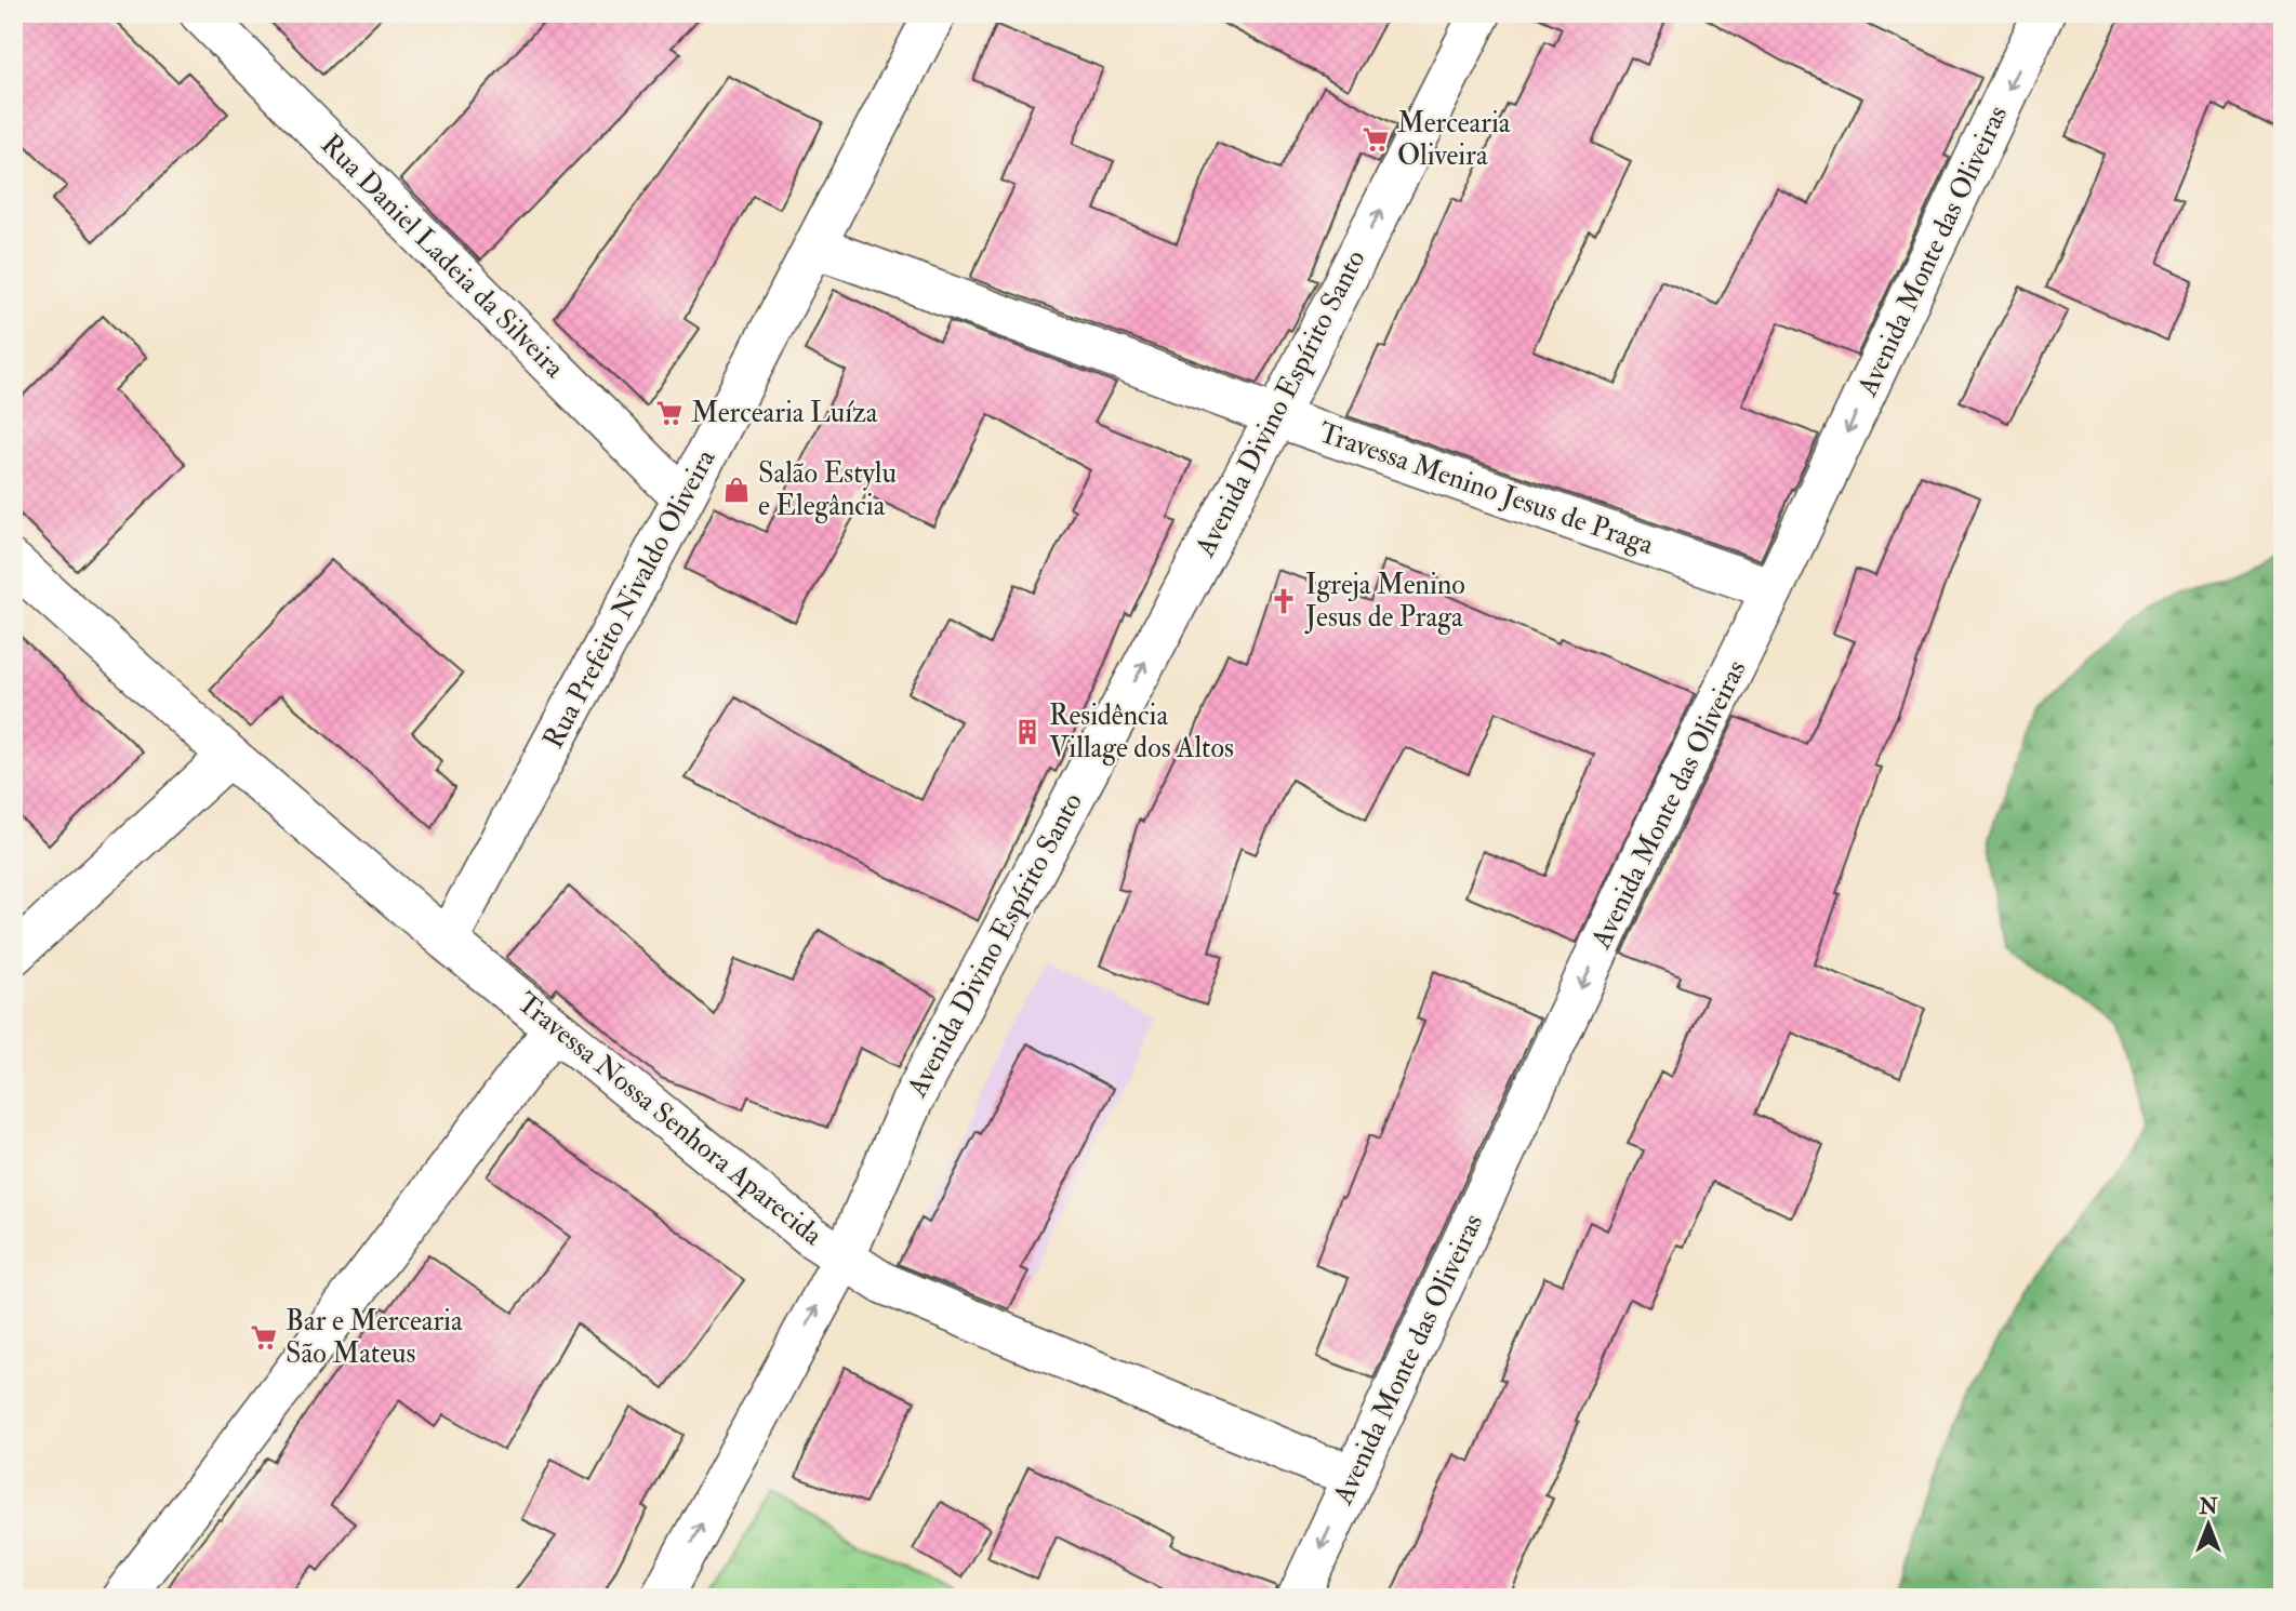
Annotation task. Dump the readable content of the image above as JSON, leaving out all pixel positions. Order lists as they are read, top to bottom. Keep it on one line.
{"streets":{"street":["Avenida Monte das Oliveiras","Rua Daniel Ladeia da Silveira","Avenida Divino Espírito Santo","Travessa Menino Jesus de Praga","Rua Prefeito Nivaldo Oliveira","Travessa Nossa Senhora Aparecida"]},"crossings":[["Avenida Monte das Oliveiras","Travessa Menino Jesus de Praga"],["Avenida Monte das Oliveiras","Travessa Nossa Senhora Aparecida"],["Rua Daniel Ladeia da Silveira","Rua Prefeito Nivaldo Oliveira"],["Avenida Divino Espírito Santo","Travessa Menino Jesus de Praga"],["Avenida Divino Espírito Santo","Travessa Nossa Senhora Aparecida"],["Travessa Menino Jesus de Praga","Rua Prefeito Nivaldo Oliveira"],["Rua Prefeito Nivaldo Oliveira","Travessa Nossa Senhora Aparecida"]],"one_way":["Avenida Monte das Oliveiras","Avenida Divino Espírito Santo"],"places":{"supermarket":["Mercearia Oliveira","Mercearia Luíza","Bar e Mercearia São Mateus"],"shop":["Salão Estylu e Elegância"],"church":["Igreja Menino Jesus de Praga"],"building":["Residência Village dos Altos"]},"north":"top"}
